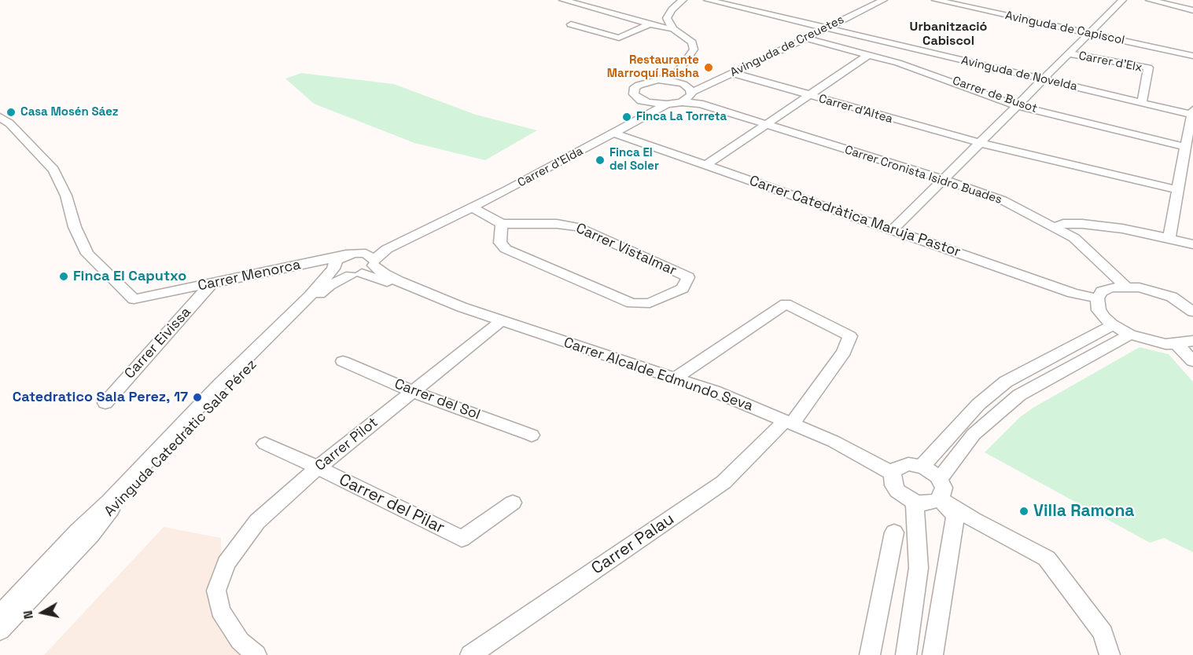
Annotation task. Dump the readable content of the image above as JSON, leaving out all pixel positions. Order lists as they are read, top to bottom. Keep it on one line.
{"streets":{"street":["Avinguda de Capiscol","Avinguda de Creuetes","Carrer d’Elx","Avinguda de Novelda","Carrer de Busot","Carrer d'Altea","Carrer d'Elda","Carrer Cronista Isidro Buades","Carrer Catedràtica Maruja Pastor","Carrer Vistalmar","Carrer Menorca","Carrer Eivissa","Carrer Alcalde Edmundo Seva","Carrer del Sol","Avinguda Catedràtic Sala Pérez","Carrer Pilot","Carrer del Pilar","Carrer Palau"]},"crossings":[["Avinguda de Creuetes","Avinguda de Novelda"],["Avinguda de Creuetes","Carrer de Busot"],["Avinguda de Creuetes","Carrer d'Altea"],["Avinguda de Creuetes","Carrer Cronista Isidro Buades"],["Carrer d’Elx","Avinguda de Novelda"],["Carrer d'Elda","Carrer Catedràtica Maruja Pastor"],["Carrer d'Elda","Carrer Vistalmar"],["Carrer Menorca","Carrer Eivissa"],["Carrer Menorca","Carrer Alcalde Edmundo Seva"],["Carrer Menorca","Avinguda Catedràtic Sala Pérez"],["Carrer Alcalde Edmundo Seva","Avinguda Catedràtic Sala Pérez"],["Carrer Alcalde Edmundo Seva","Carrer Pilot"],["Carrer Alcalde Edmundo Seva","Carrer Palau"],["Carrer del Sol","Carrer Pilot"],["Carrer Pilot","Carrer del Pilar"]],"districts":["Urbanització Cabiscol"],"places":["Restaurante Marroquí Raisha","Casa Mosén Sáez","Finca La Torreta","Finca El del Soler","Finca El Caputxo","Catedratico Sala Perez, 17","Villa Ramona"],"north":"left"}
